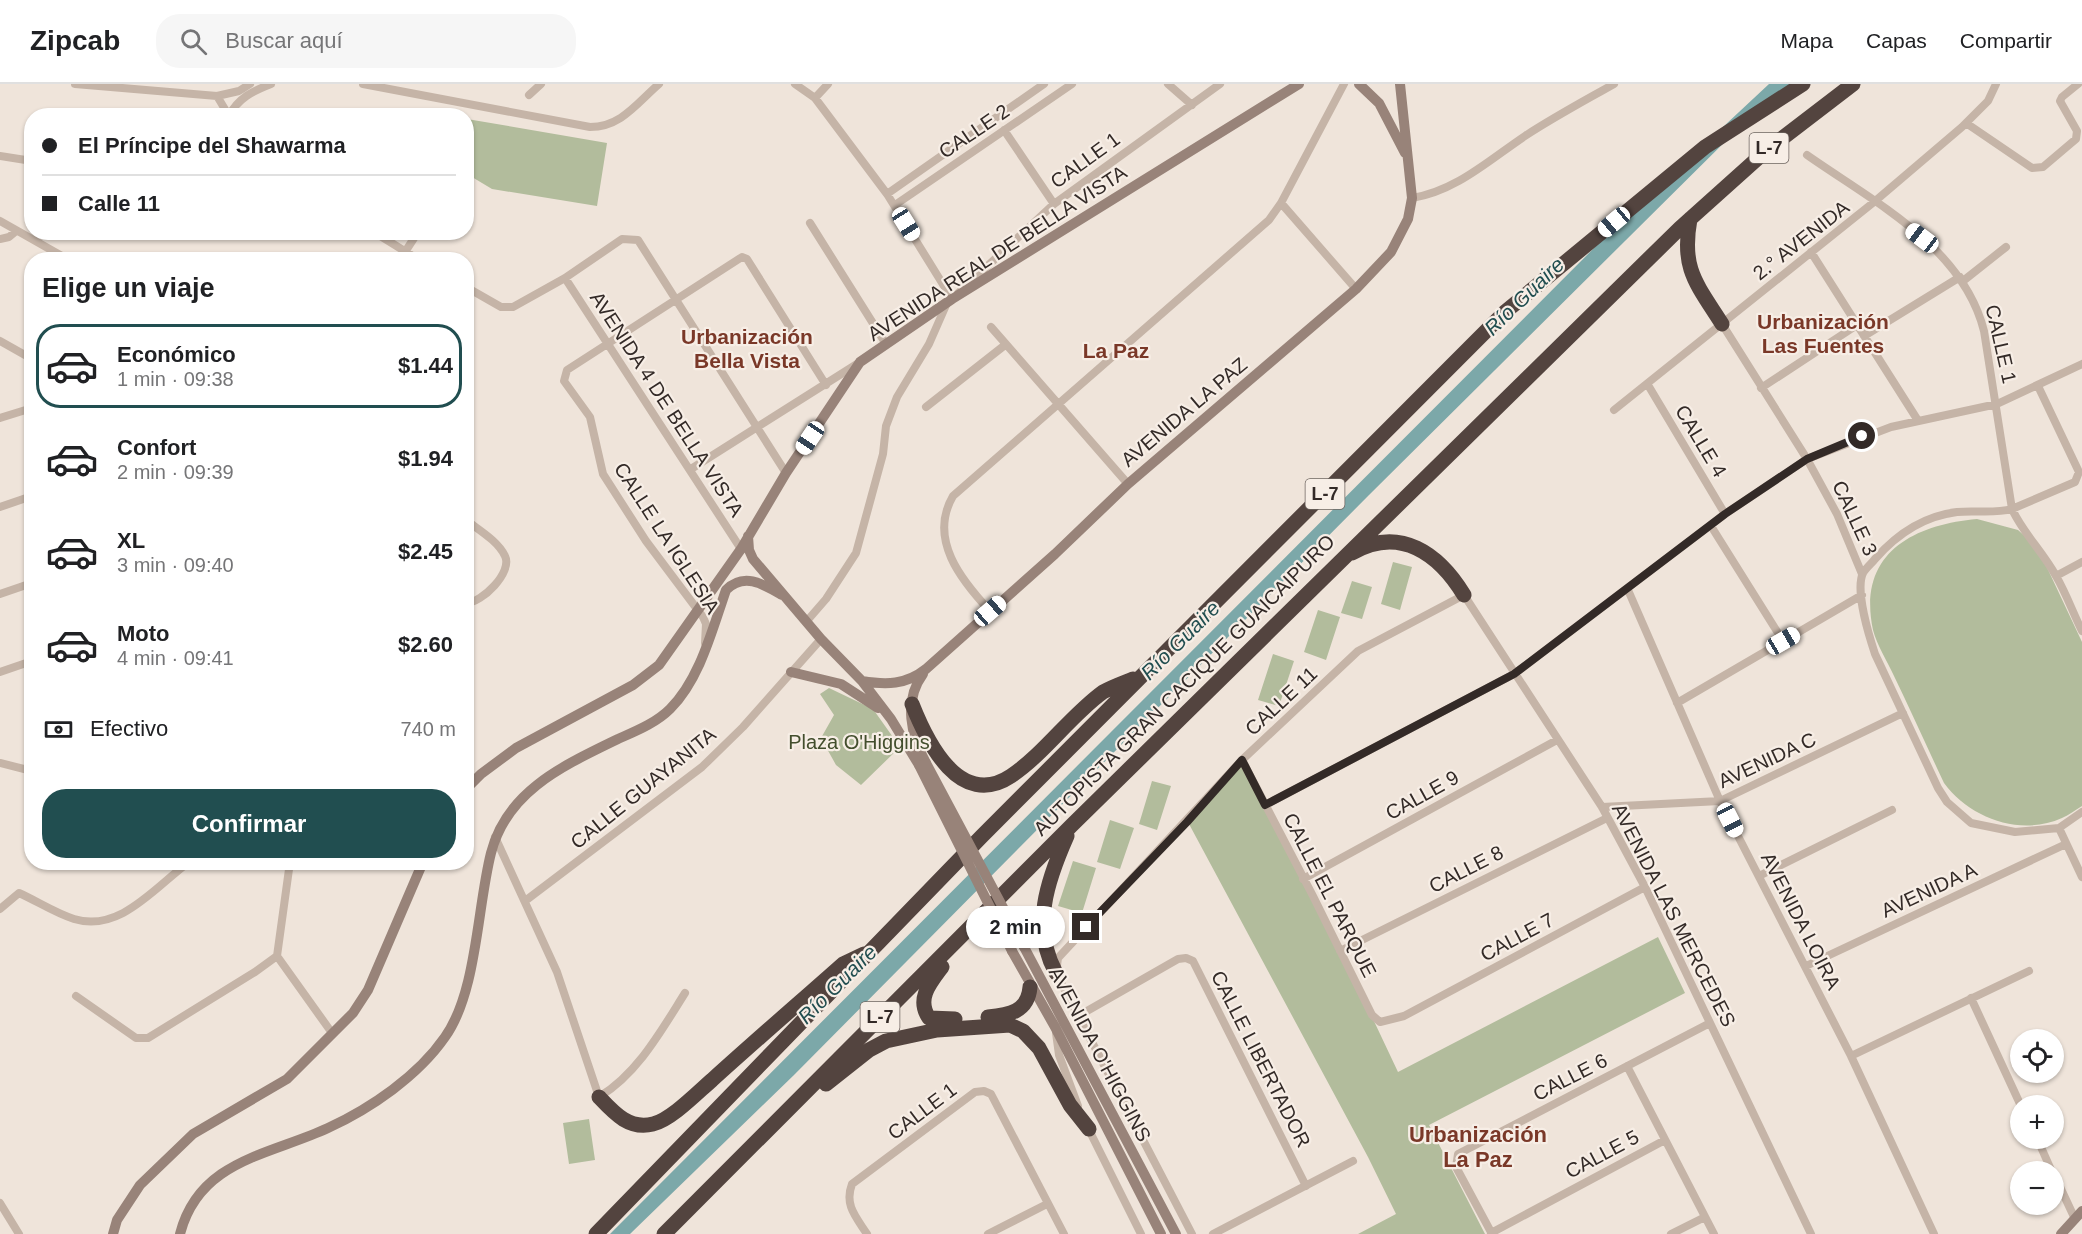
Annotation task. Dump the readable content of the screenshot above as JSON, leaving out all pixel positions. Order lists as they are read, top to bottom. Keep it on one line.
{"streets":{"highway":["L-7","AUTOPISTA GRAN CACIQUE GUAICAIPURO"],"main road":["AVENIDA REAL DE BELLA VISTA","AVENIDA LA PAZ","AVENIDA O'HIGGINS"],"street":["CALLE 2","CALLE 1","2.° AVENIDA","AVENIDA 4 DE BELLA VISTA","CALLE 4","CALLE 3","CALLE LA IGLESIA","CALLE 11","AVENIDA C","CALLE GUAYANITA","CALLE 9","CALLE 8","AVENIDA A","CALLE EL PARQUE","AVENIDA LAS MERCEDES","AVENIDA LOIRA","CALLE 7","CALLE LIBERTADOR","CALLE 6","CALLE 5"]},"crossings":[["CALLE 1","2.° AVENIDA"],["CALLE 1","AVENIDA REAL DE BELLA VISTA"],["2.° AVENIDA","CALLE 4"],["2.° AVENIDA","CALLE 3"],["AVENIDA REAL DE BELLA VISTA","AVENIDA 4 DE BELLA VISTA"],["AVENIDA REAL DE BELLA VISTA","CALLE LA IGLESIA"],["AVENIDA REAL DE BELLA VISTA","AVENIDA O'HIGGINS"],["AVENIDA 4 DE BELLA VISTA","CALLE LA IGLESIA"],["AVENIDA LA PAZ","AVENIDA O'HIGGINS"],["CALLE LA IGLESIA","AVENIDA O'HIGGINS"],["CALLE 11","CALLE EL PARQUE"],["CALLE 11","AVENIDA LAS MERCEDES"],["CALLE 11","AVENIDA O'HIGGINS"],["AVENIDA C","AVENIDA LAS MERCEDES"],["AVENIDA C","AVENIDA LOIRA"],["CALLE GUAYANITA","AVENIDA O'HIGGINS"],["CALLE 9","CALLE EL PARQUE"],["CALLE 9","AVENIDA LAS MERCEDES"],["CALLE 8","CALLE EL PARQUE"],["CALLE 8","AVENIDA LAS MERCEDES"],["AVENIDA A","AVENIDA LOIRA"],["CALLE EL PARQUE","CALLE 7"],["AVENIDA LAS MERCEDES","CALLE 7"],["AVENIDA LAS MERCEDES","CALLE 6"],["AVENIDA O'HIGGINS","CALLE LIBERTADOR"],["CALLE 6","CALLE 5"]],"districts":["Urbanización Las Fuentes","Urbanización Bella Vista","La Paz","Urbanización La Paz"],"water":["Río Guaire"],"parks":["Plaza O'Higgins"],"page":{"header":"Zipcab","search":"Buscar aquí","nav":["Mapa","Capas","Compartir"],"banner":["El Príncipe del Shawarma","Calle 11"],"heading":"Elige un viaje","list":[{"name":"Económico","note":"1 min · 09:38","value":"$1.44"},{"name":"Confort","note":"2 min · 09:39","value":"$1.94"},{"name":"XL","note":"3 min · 09:40","value":"$2.45"},{"name":"Moto","note":"4 min · 09:41","value":"$2.60"}],"pay":["Efectivo","740 m"],"buttons":"Confirmar","bubble":"2 min","map_buttons":["+","−"]}}
